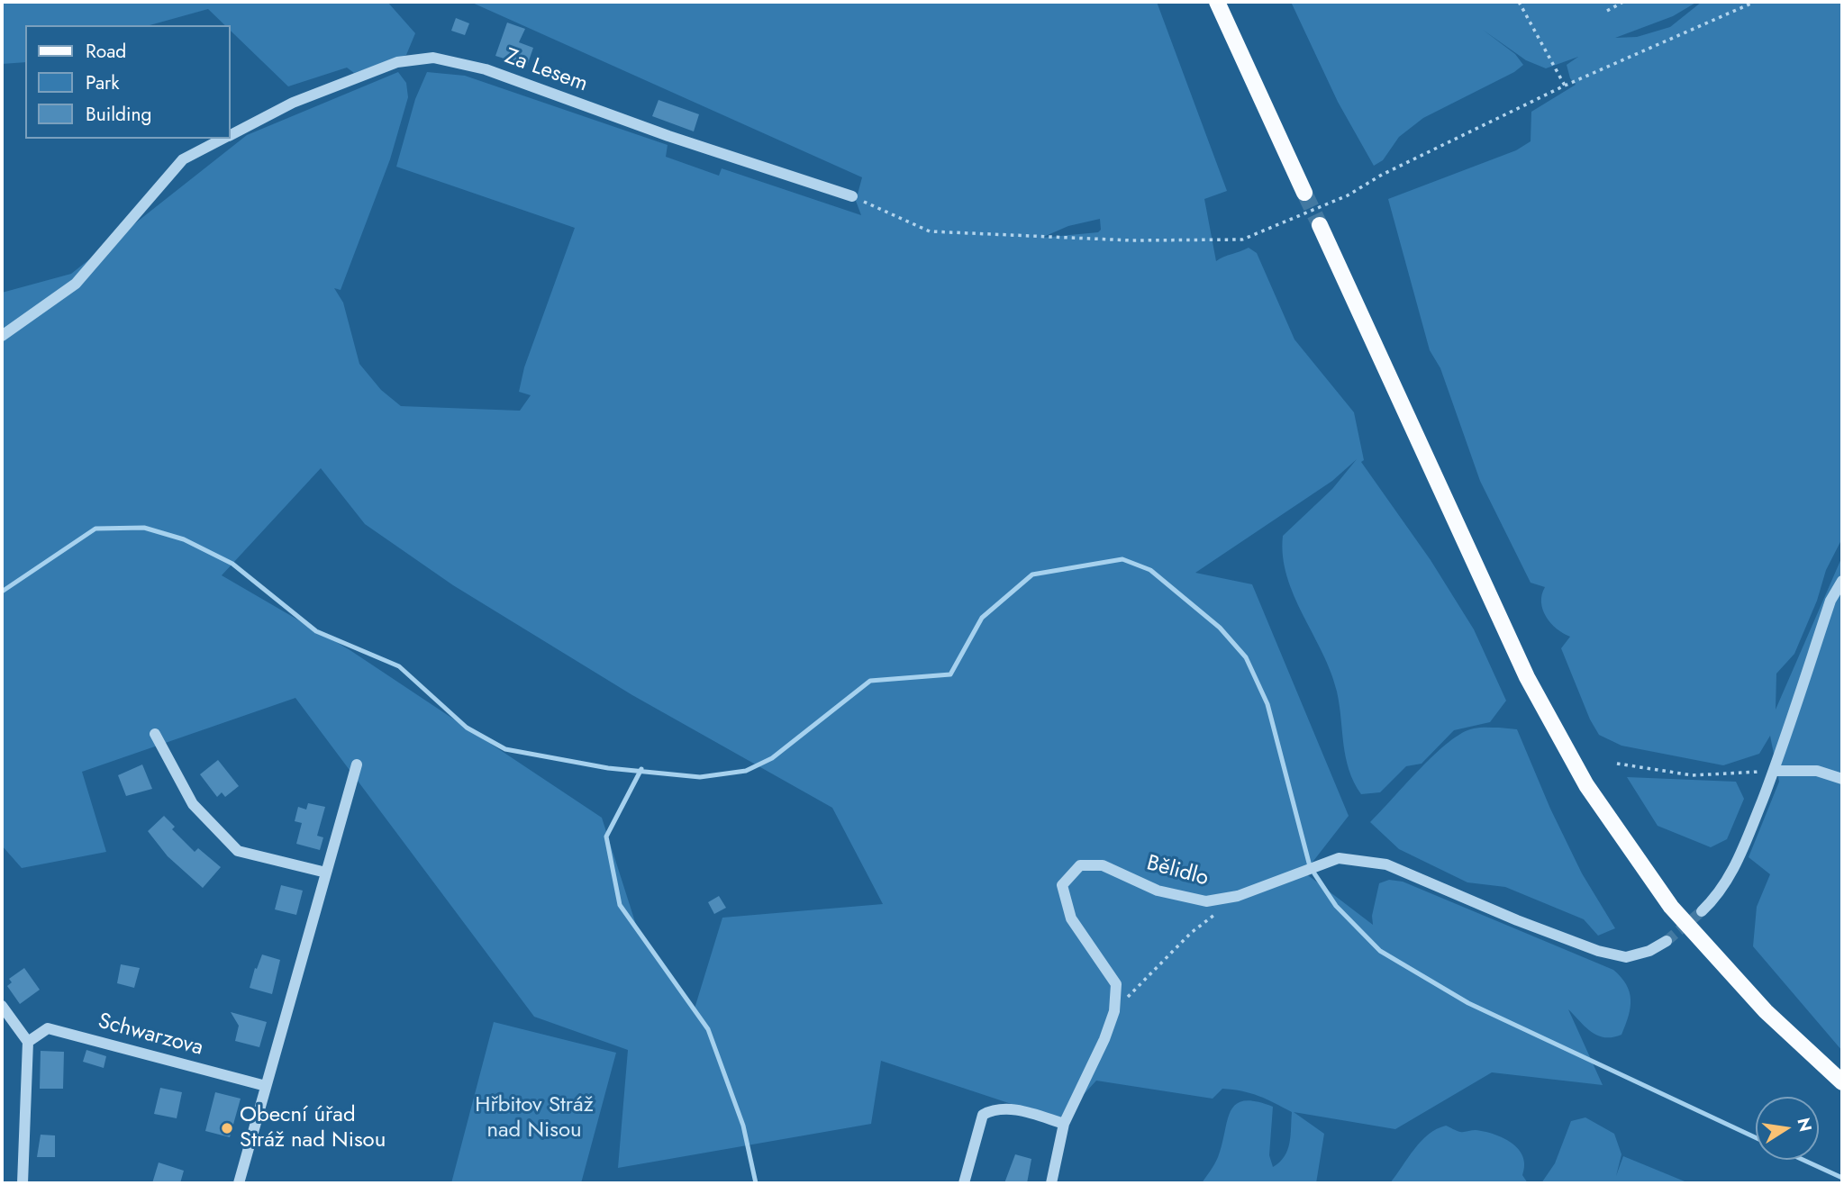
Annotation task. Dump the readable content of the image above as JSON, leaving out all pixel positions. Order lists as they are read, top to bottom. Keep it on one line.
{"streets":{"street":["Za Lesem","Bělidlo","Schwarzova"]},"parks":["Hřbitov Stráž nad Nisou"],"places":["Obecní úřad Stráž nad Nisou"],"legend":["Road","Park","Building"],"north":"right"}
